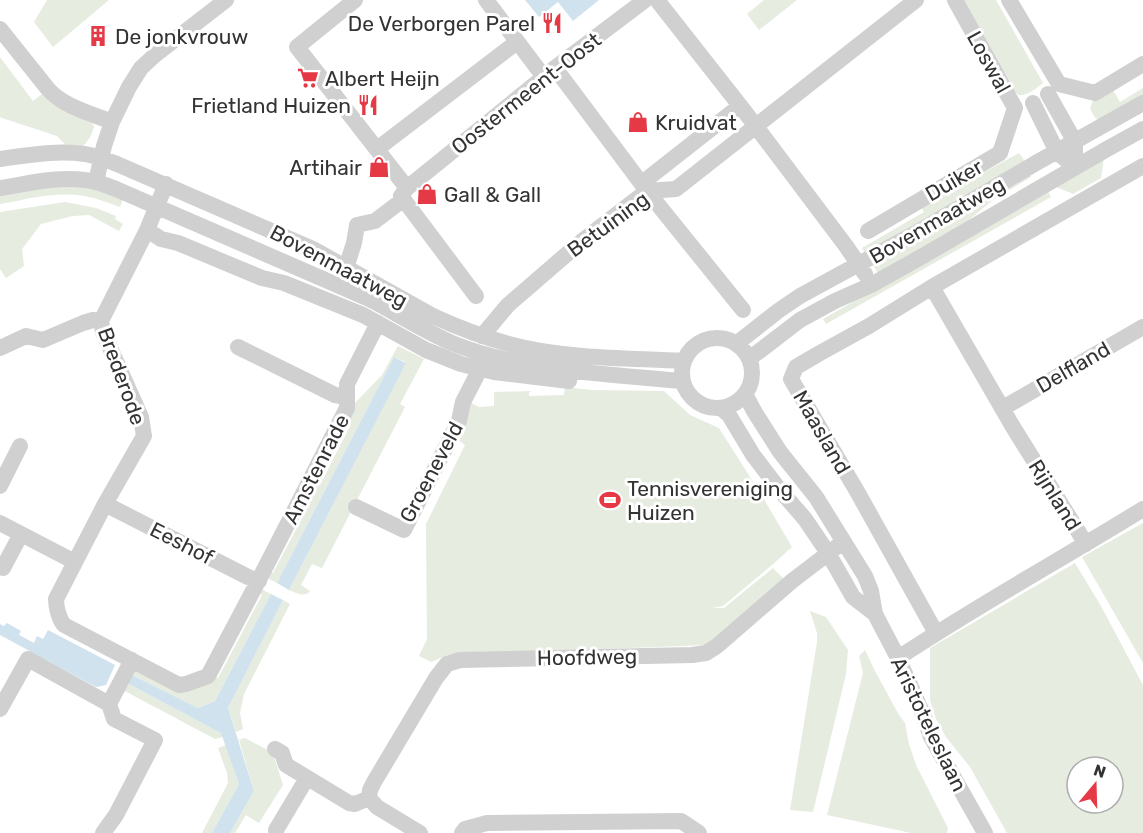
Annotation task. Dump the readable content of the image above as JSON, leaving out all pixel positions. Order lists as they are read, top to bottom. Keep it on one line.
{"streets":{"street":["Loswal","Oostermeent-Oost","Duiker","Bovenmaatweg","Betuining","Delfland","Brederode","Maasland","Amstenrade","Groeneveld","Rijnland","Eeshof","Hoofdweg","Aristoteleslaan"]},"crossings":[["Loswal","Duiker"],["Loswal","Bovenmaatweg"],["Oostermeent-Oost","Bovenmaatweg"],["Bovenmaatweg","Betuining"],["Bovenmaatweg","Brederode"],["Bovenmaatweg","Amstenrade"],["Bovenmaatweg","Groeneveld"],["Bovenmaatweg","Aristoteleslaan"],["Delfland","Rijnland"],["Brederode","Amstenrade"],["Brederode","Eeshof"],["Maasland","Rijnland"],["Amstenrade","Eeshof"],["Rijnland","Aristoteleslaan"],["Hoofdweg","Aristoteleslaan"]],"places":{"restaurant":["De Verborgen Parel","Frietland Huizen"],"building":["De jonkvrouw"],"supermarket":["Albert Heijn"],"shop":["Kruidvat","Artihair","Gall & Gall"],"sports":["Tennisvereniging Huizen"]},"north":"top"}
